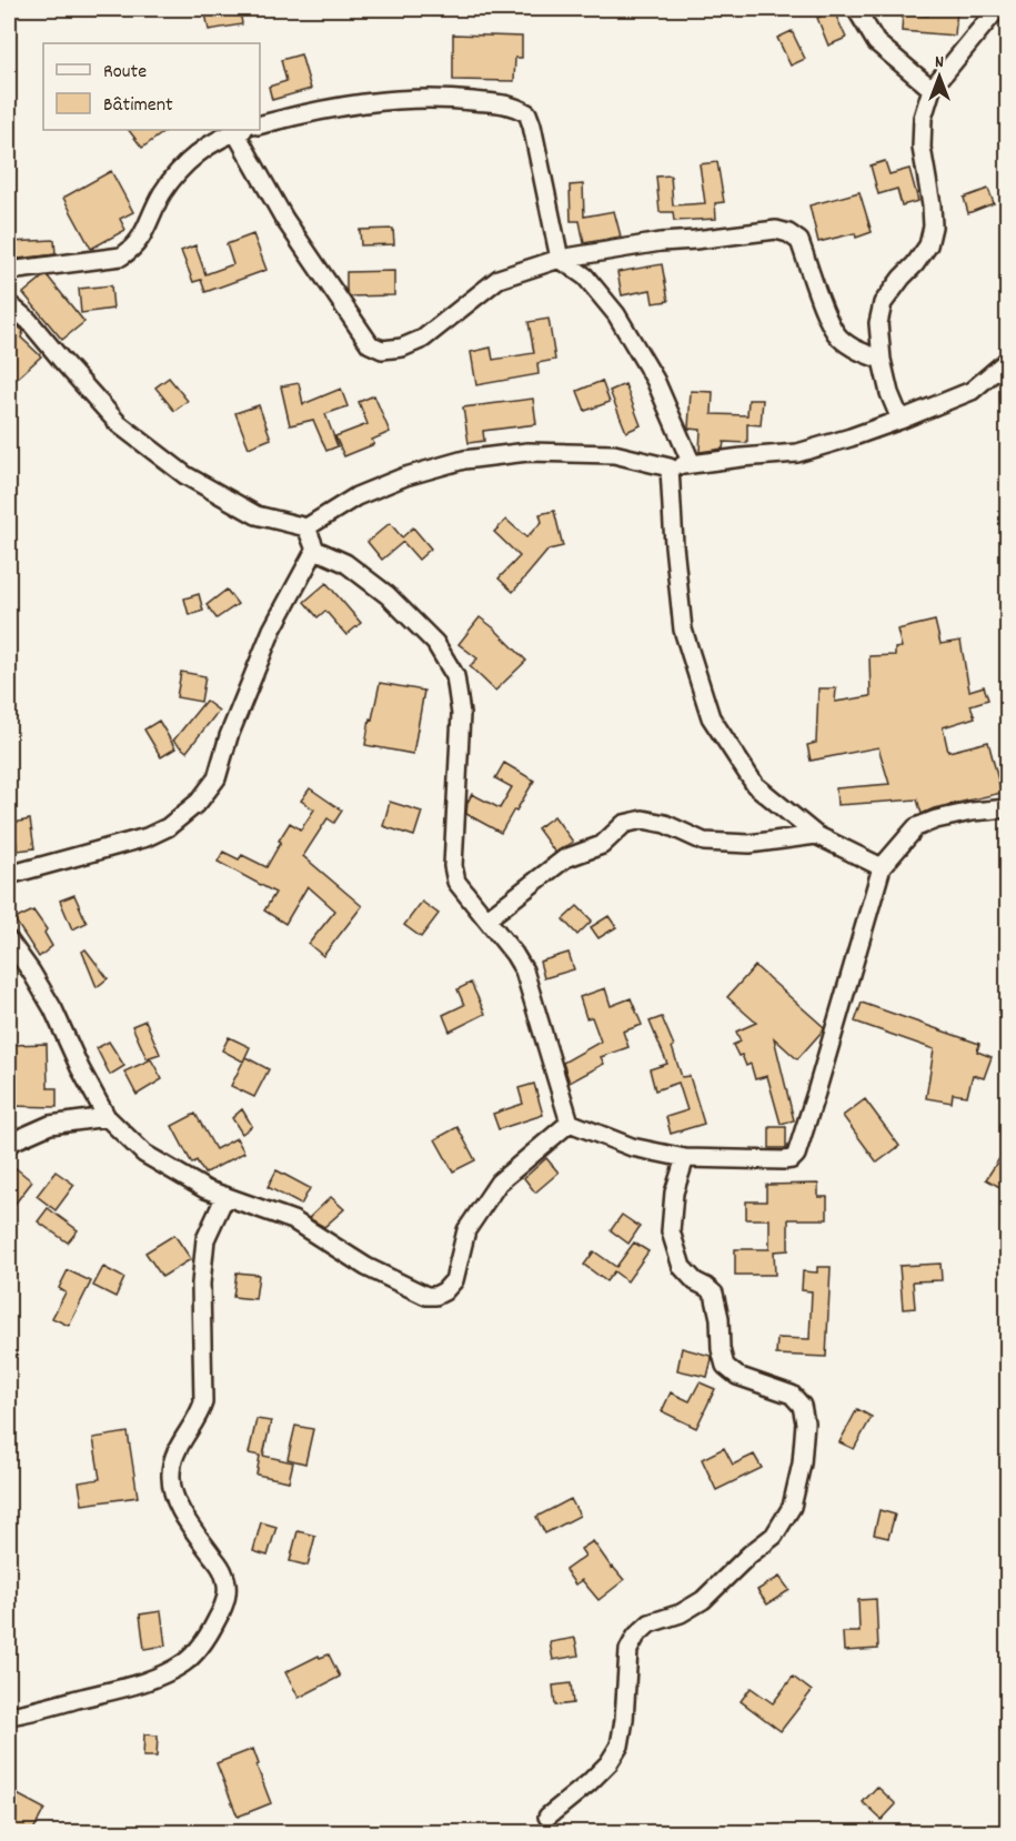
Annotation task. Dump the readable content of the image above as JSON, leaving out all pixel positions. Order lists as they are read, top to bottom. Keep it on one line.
{"legend":["Route","Bâtiment"],"north":"top"}
